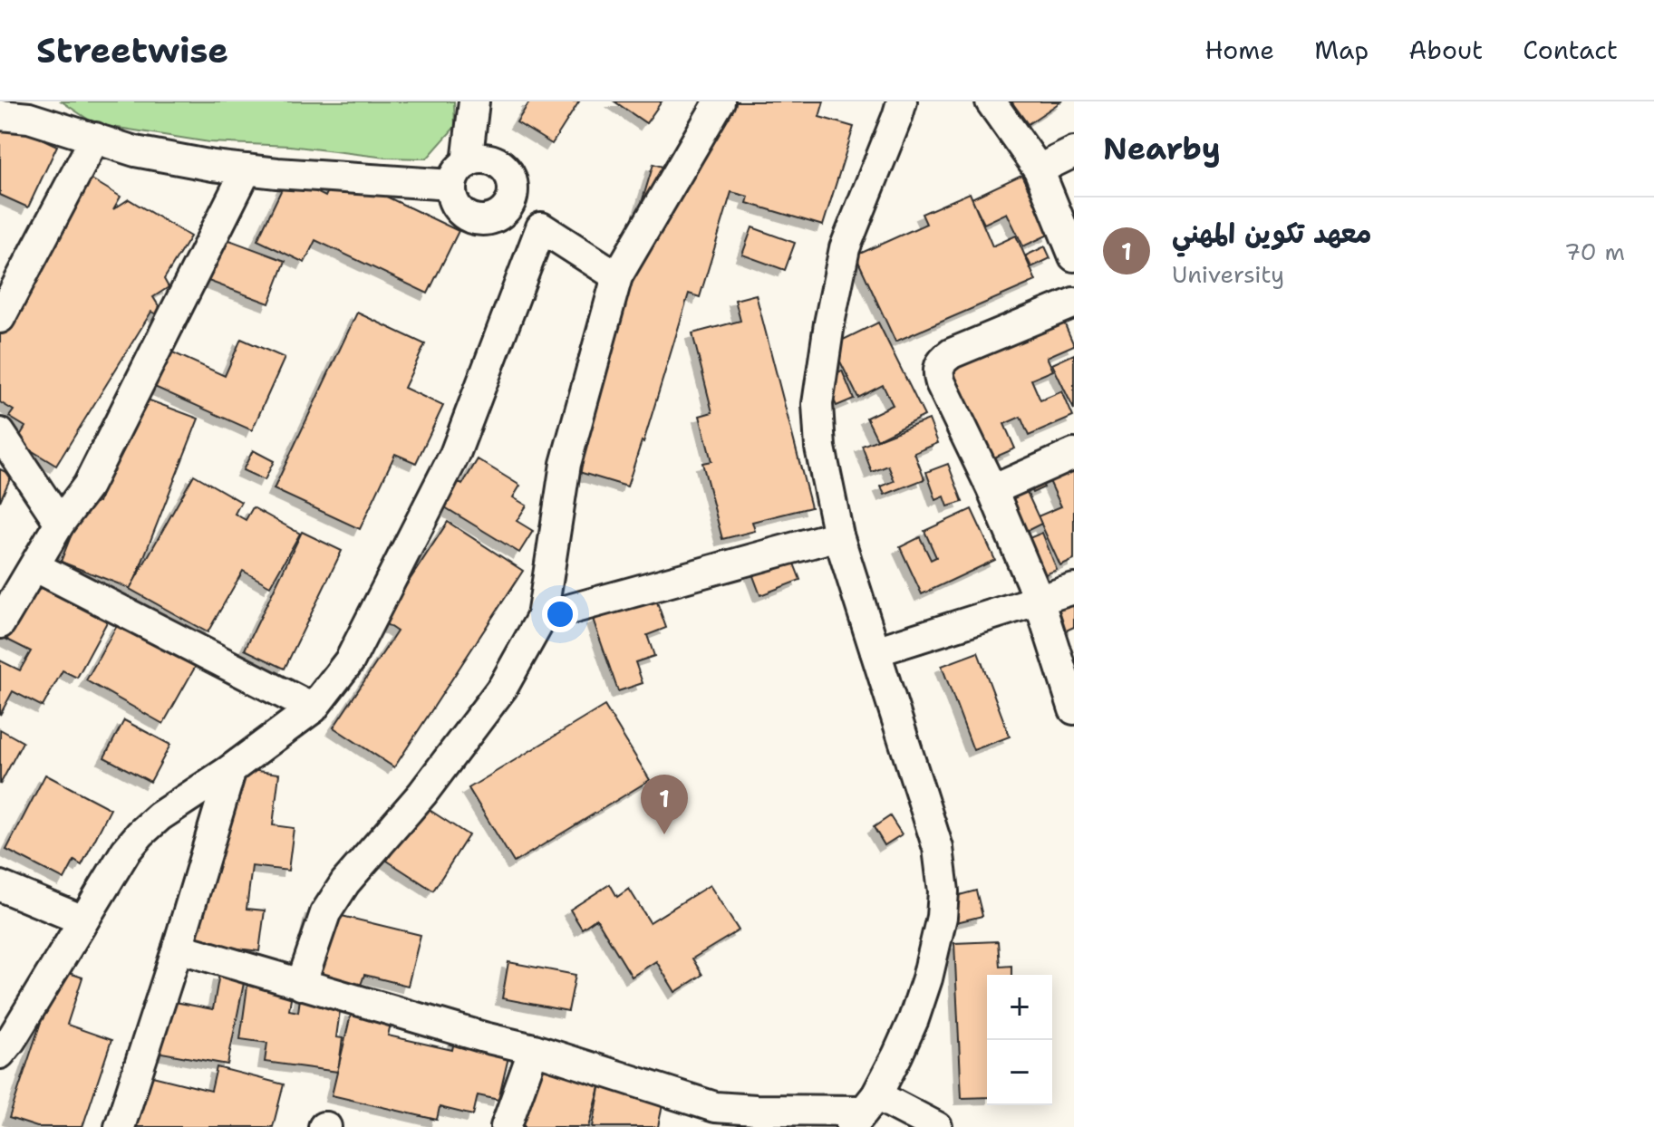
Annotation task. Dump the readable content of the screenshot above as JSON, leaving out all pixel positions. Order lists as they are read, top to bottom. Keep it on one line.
{"page":{"header":"Streetwise","nav":["Home","Map","About","Contact"],"heading":"Nearby","list":[{"mark":"1","name":"معهد تكوين المهني","note":"University","value":"70 m"}],"pins":"1","map_buttons":["+","−"]}}
